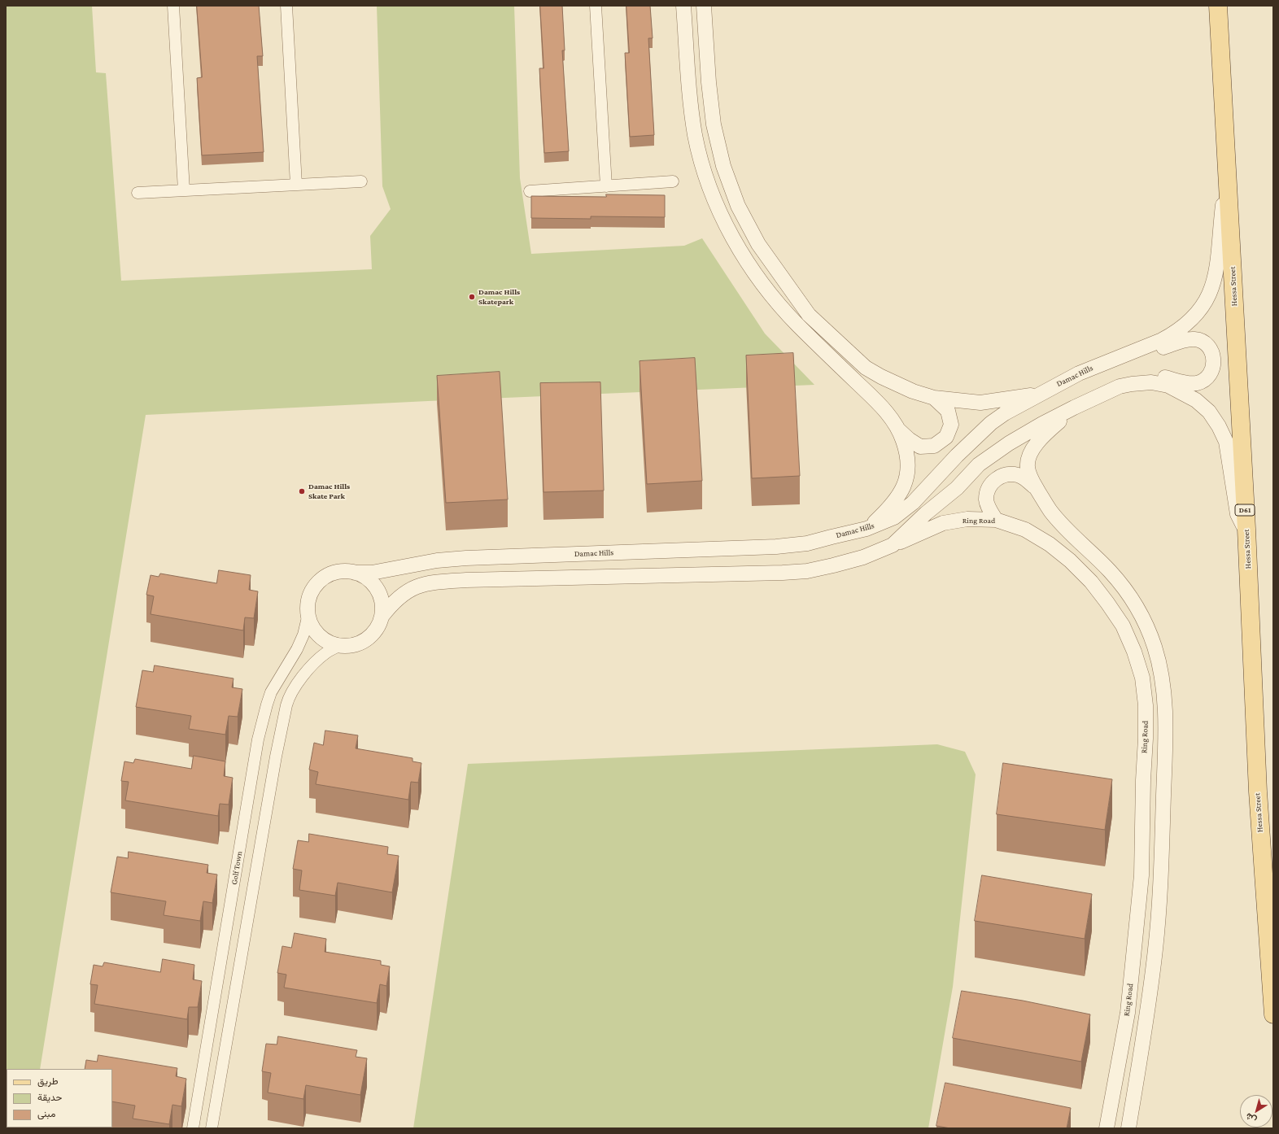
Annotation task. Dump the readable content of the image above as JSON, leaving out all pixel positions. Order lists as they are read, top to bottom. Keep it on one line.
{"streets":{"main road":["Hessa Street","D61"],"street":["Damac Hills","Ring Road","Golf Town"]},"crossings":[["Hessa Street","Damac Hills"],["Damac Hills","Golf Town"]],"places":["Damac Hills Skatepark","Damac Hills Skate Park"],"legend":["طريق","حديقة","مبنى"],"north":"bottom left"}
